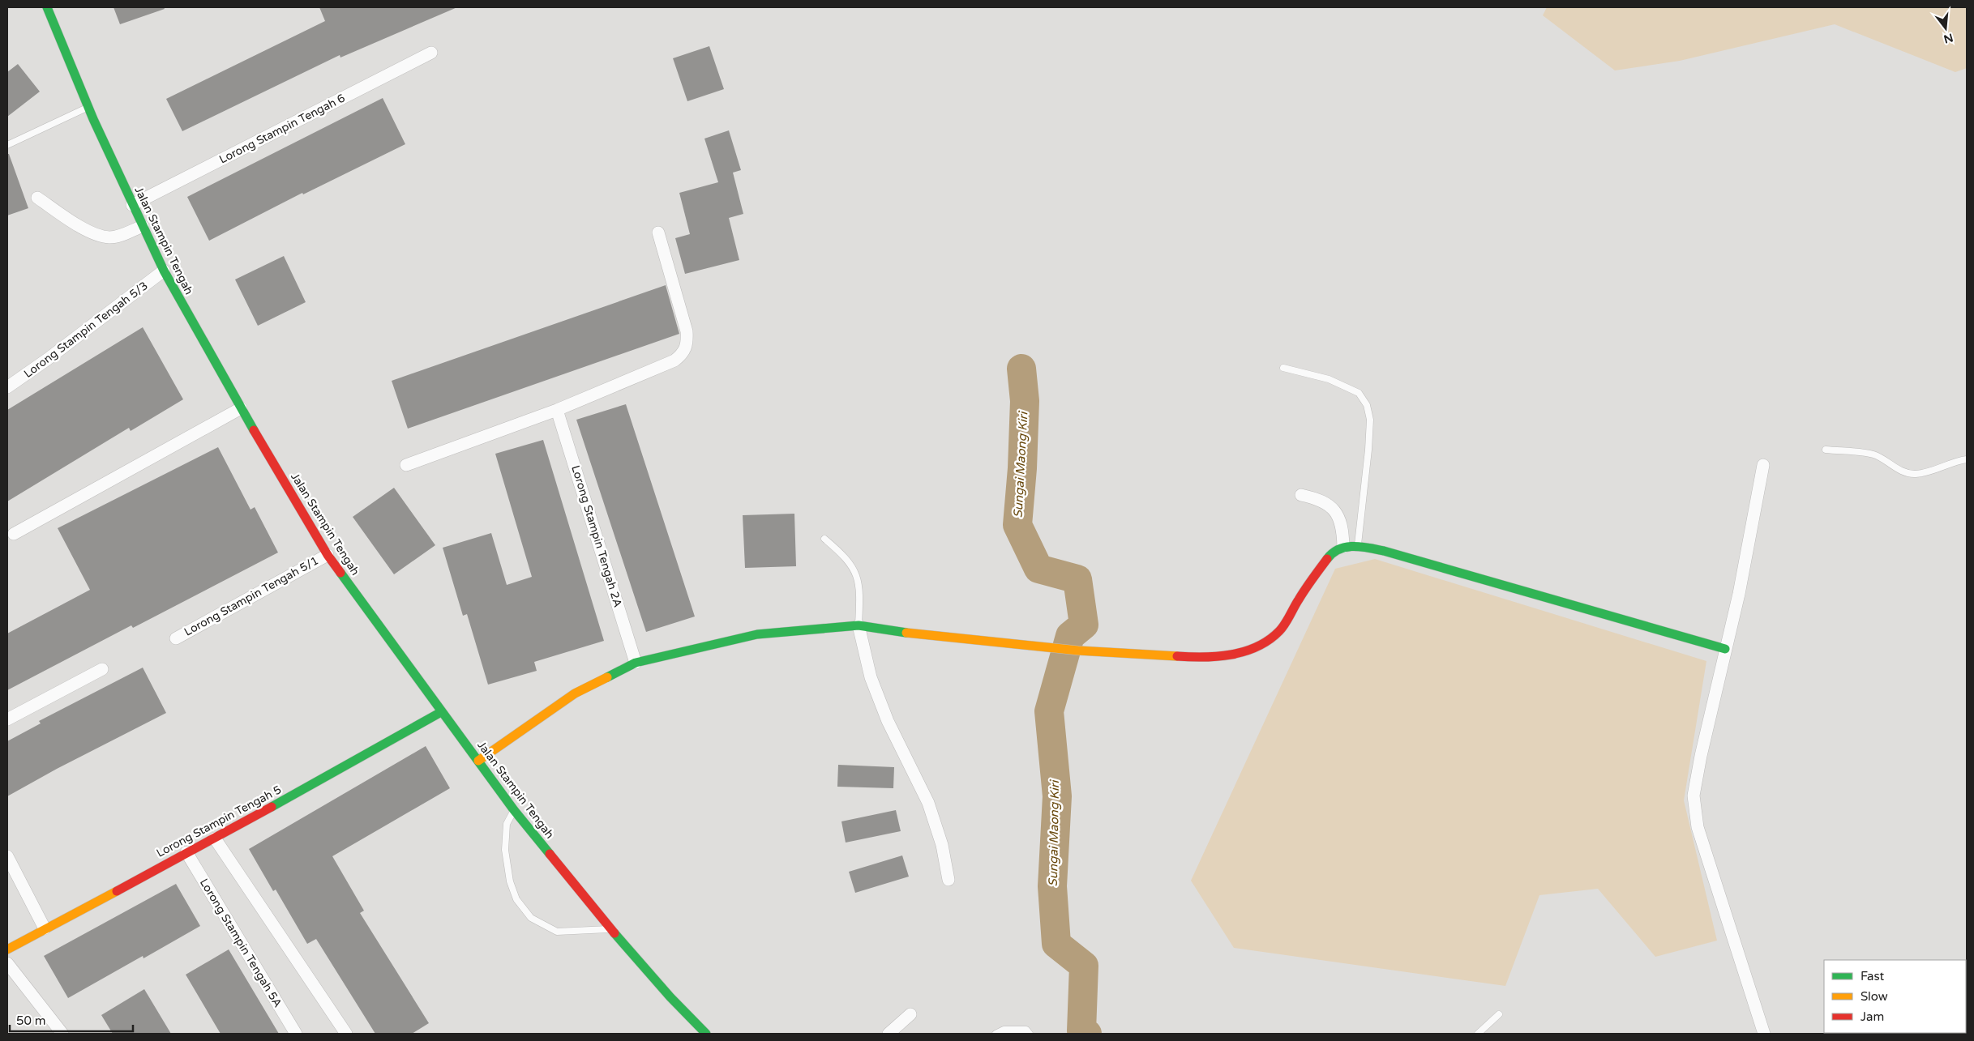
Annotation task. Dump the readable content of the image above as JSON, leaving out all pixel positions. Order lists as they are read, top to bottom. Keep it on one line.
{"streets":{"street":["Lorong Stampin Tengah 6","Jalan Stampin Tengah","Lorong Stampin Tengah 5/3","Lorong Stampin Tengah 2A","Lorong Stampin Tengah 5/1","Lorong Stampin Tengah 5","Lorong Stampin Tengah 5A"]},"crossings":[["Lorong Stampin Tengah 6","Jalan Stampin Tengah"],["Jalan Stampin Tengah","Lorong Stampin Tengah 5/3"],["Jalan Stampin Tengah","Lorong Stampin Tengah 5/1"],["Jalan Stampin Tengah","Lorong Stampin Tengah 5"],["Lorong Stampin Tengah 5","Lorong Stampin Tengah 5A"]],"water":["Sungai Maong Kiri"],"legend":["Fast","Slow","Jam"],"scale_bar":"50 m","north":"bottom"}
